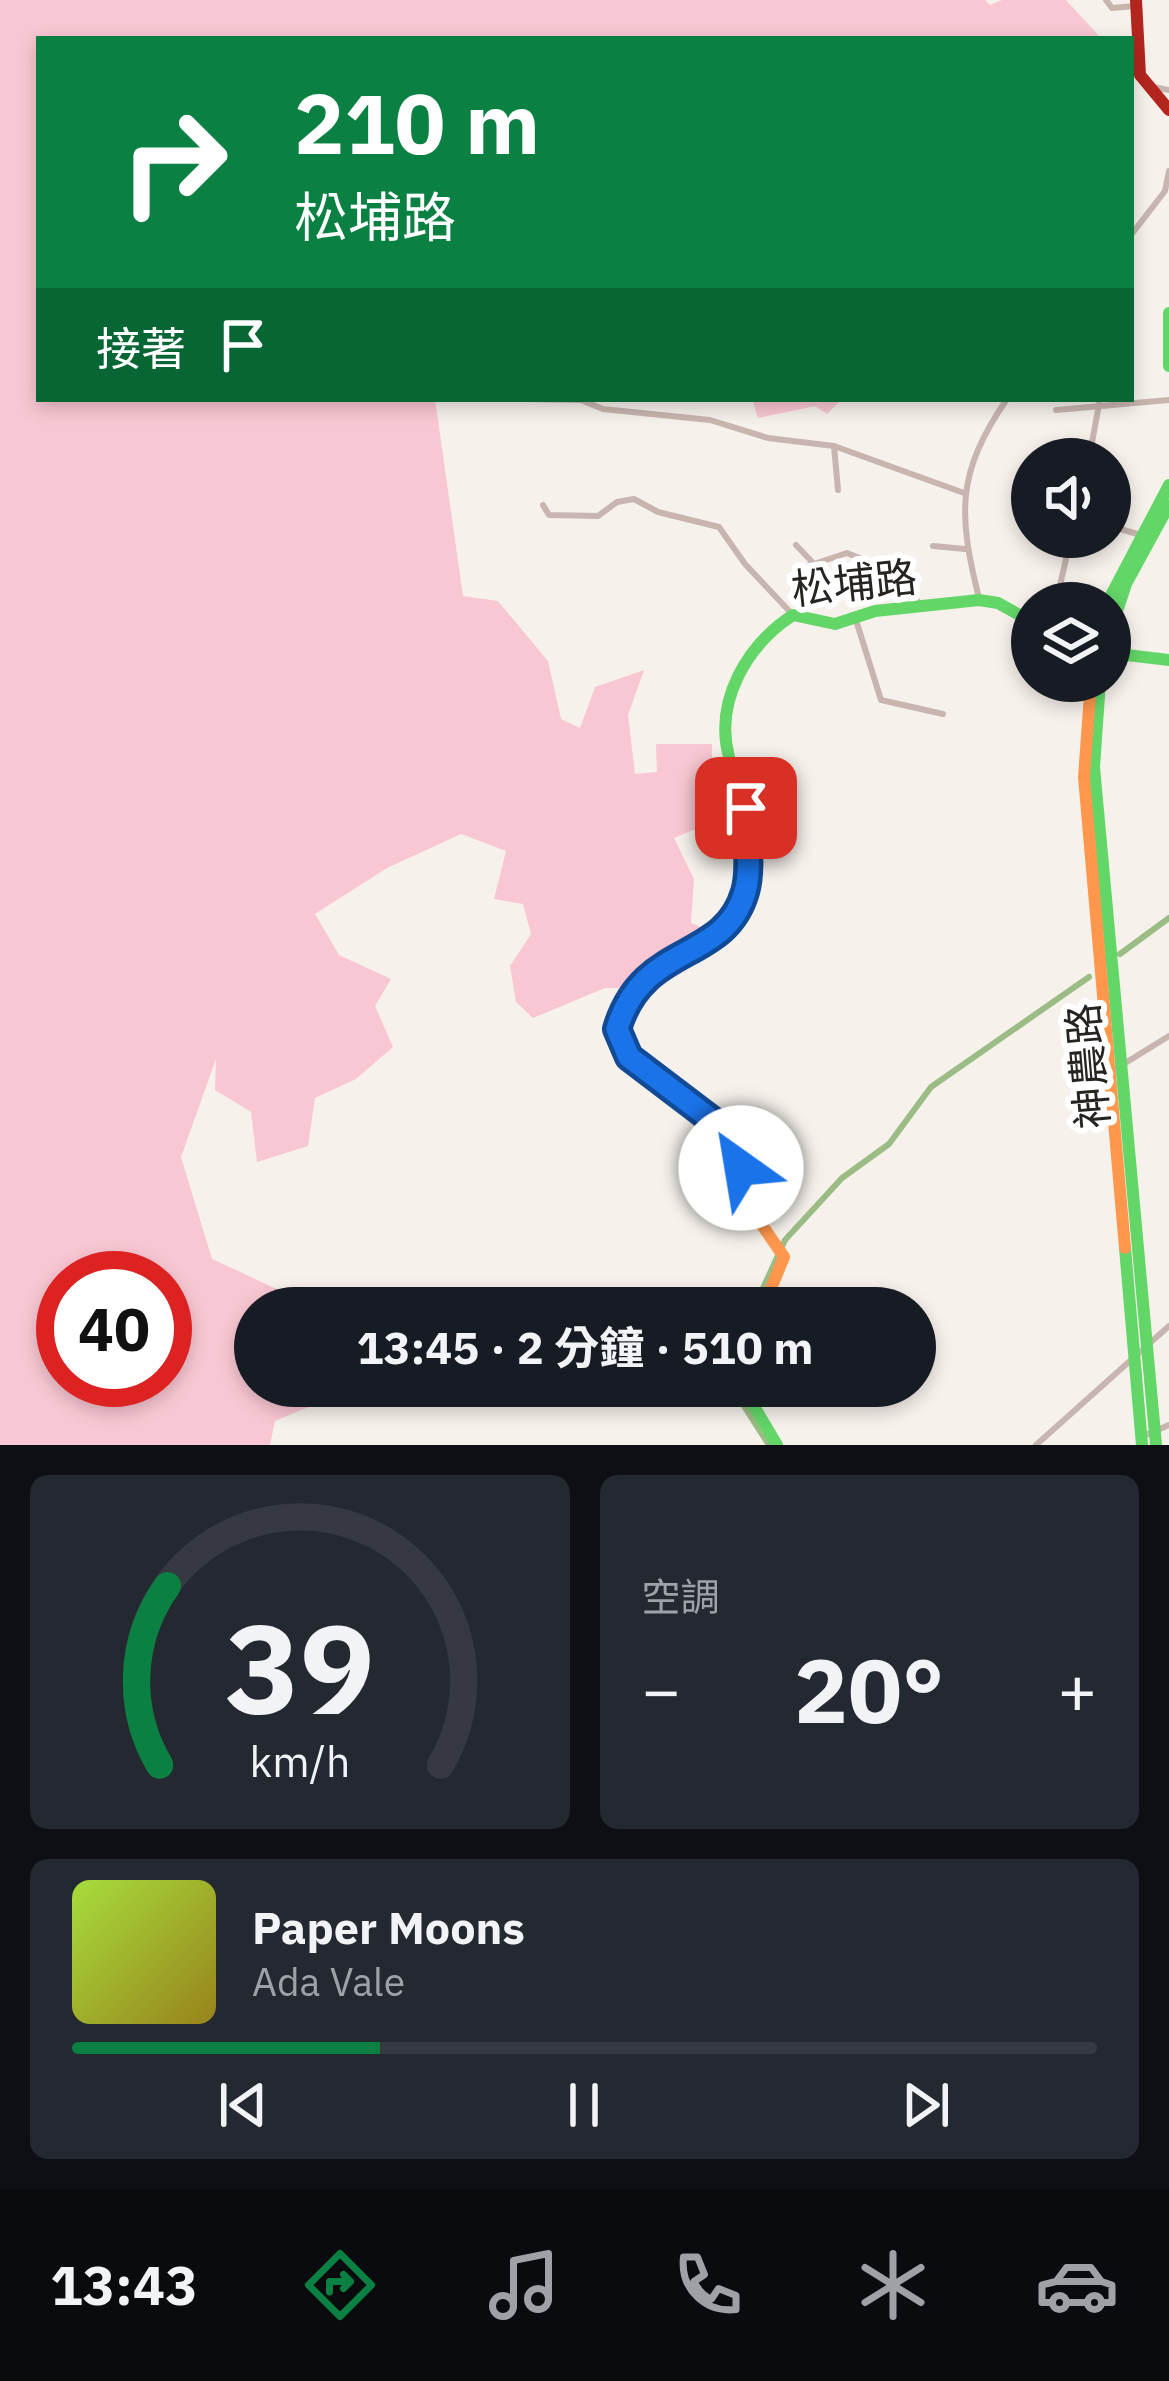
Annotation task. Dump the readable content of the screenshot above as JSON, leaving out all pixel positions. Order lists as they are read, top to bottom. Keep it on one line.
{"streets":{"street":["松埔路","神農路"]},"page":{"turn":["210 m","松埔路"],"then":"接著","limit":"40","trip":"13:45 · 2 分鐘 · 510 m","tile":"空調","heat":["−","20°","+"],"song":["Paper Moons","Ada Vale"],"tabs":"13:43","gauge":["39","km/h"]}}
